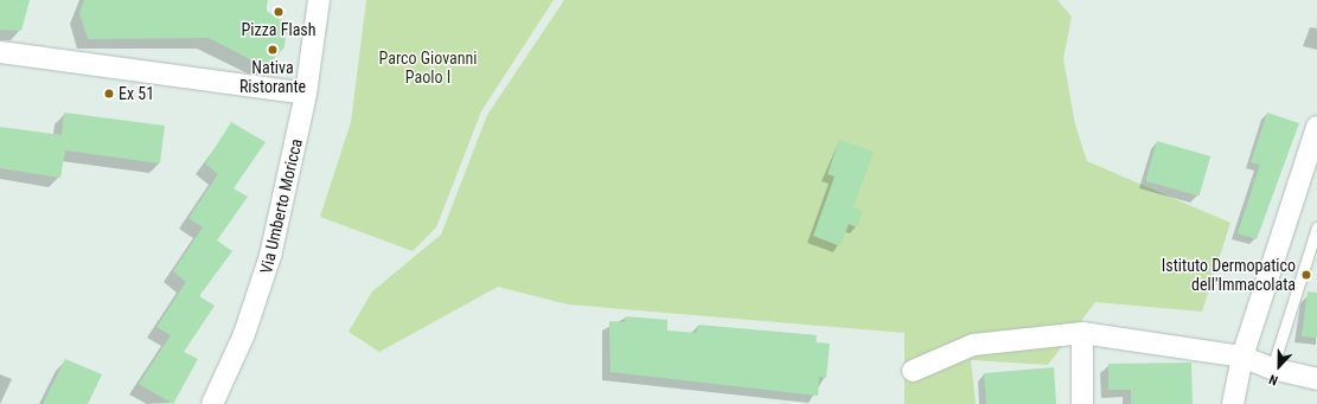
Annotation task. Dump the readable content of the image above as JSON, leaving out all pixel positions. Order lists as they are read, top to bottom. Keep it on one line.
{"streets":{"street":["Via Umberto Moricca"]},"parks":["Parco Giovanni Paolo I"],"places":["Pizza Flash","Nativa Ristorante","Ex 51","Istituto Dermopatico dell'Immacolata"],"north":"bottom"}
